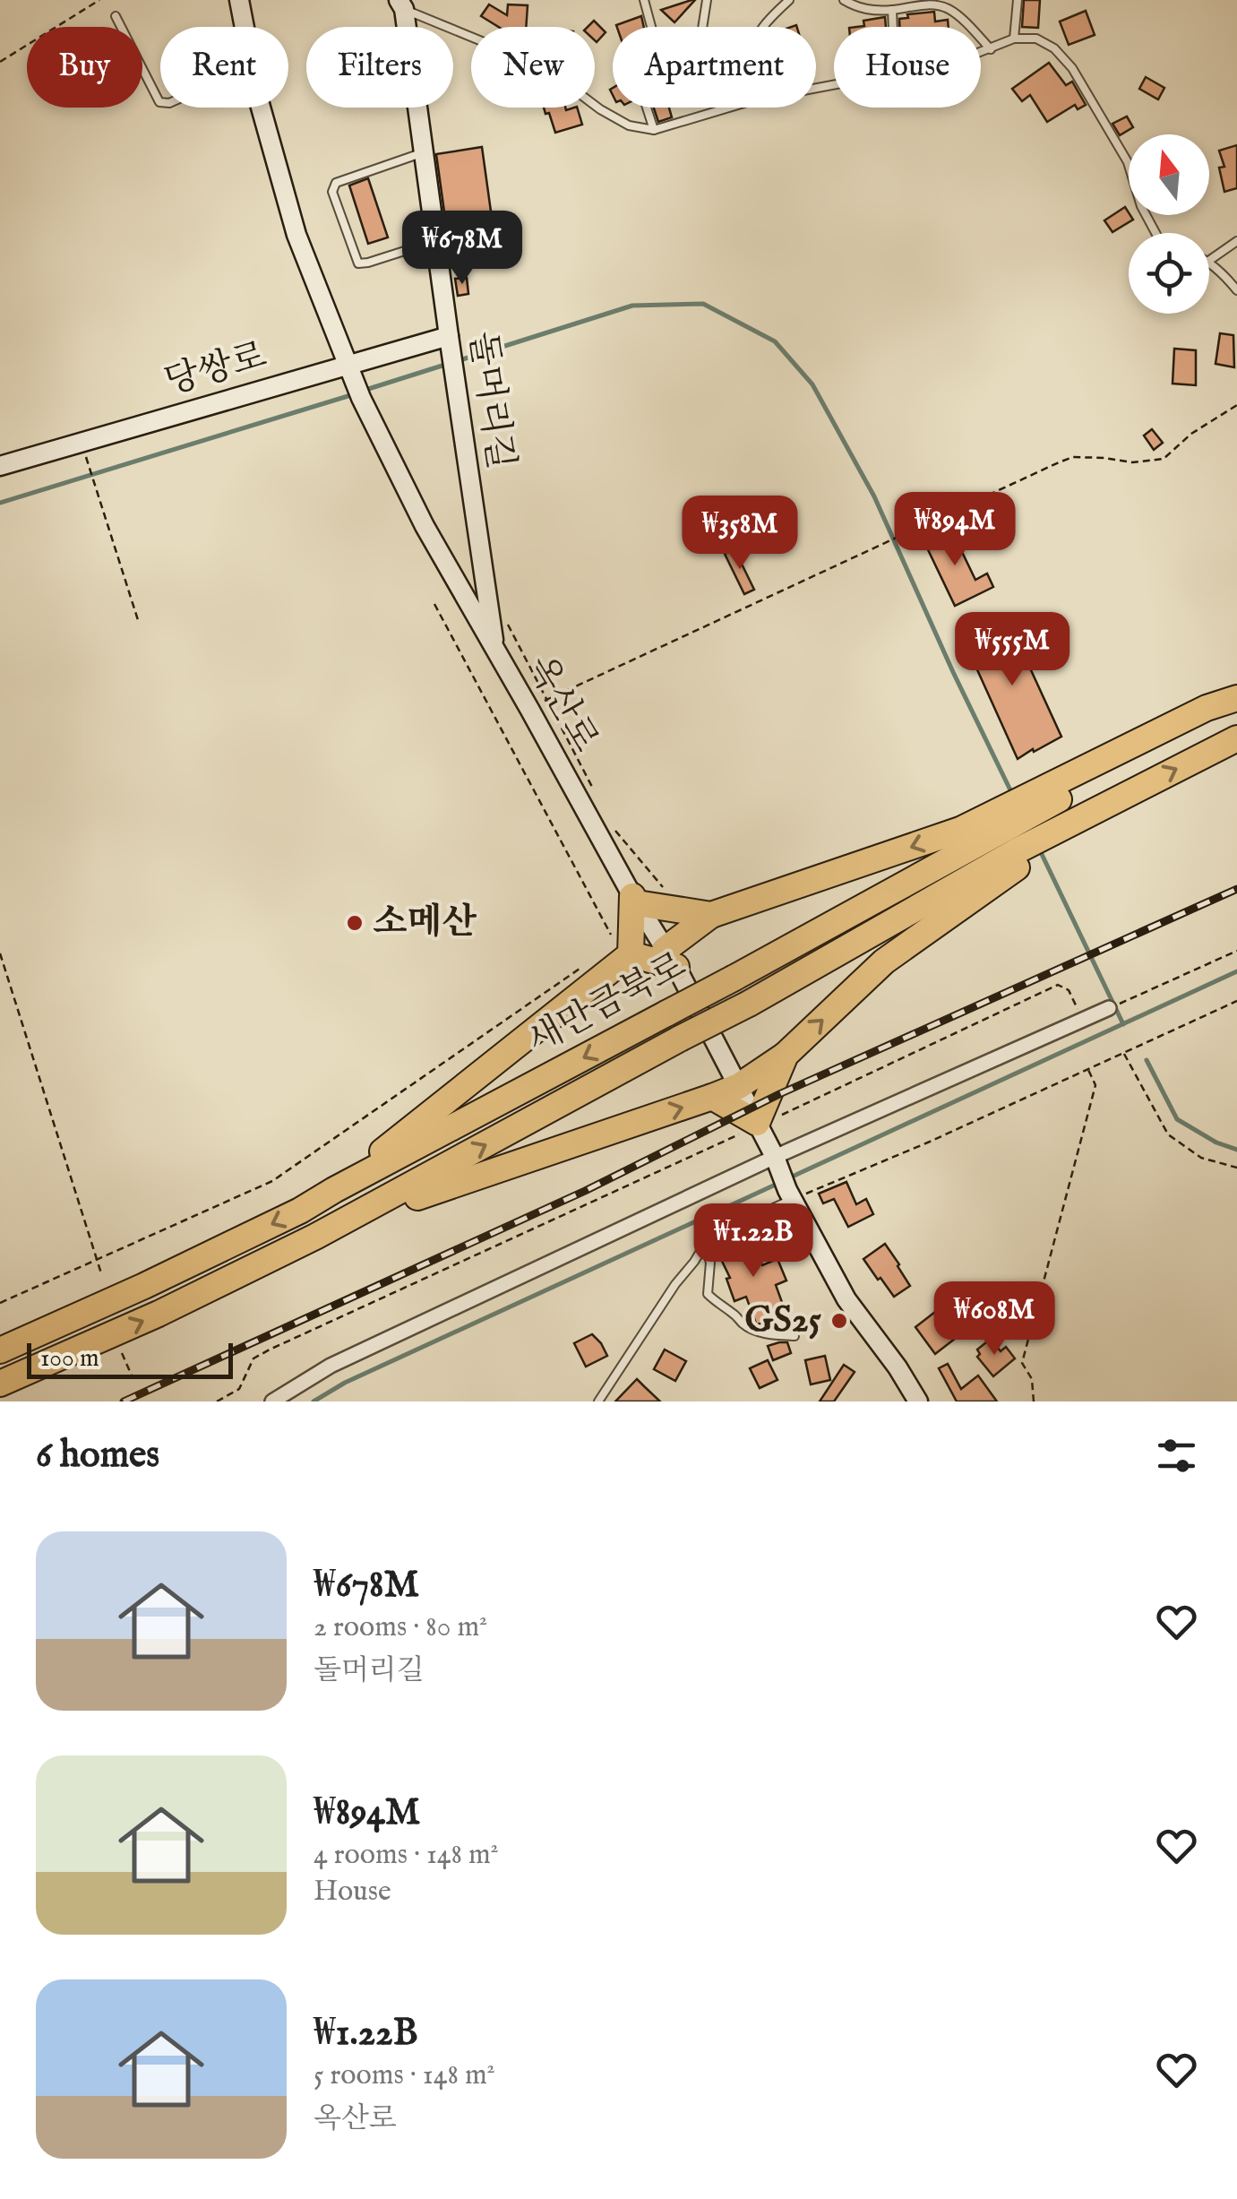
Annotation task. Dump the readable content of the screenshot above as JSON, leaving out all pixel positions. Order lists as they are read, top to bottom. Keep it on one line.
{"streets":{"highway":["새만금북로"],"main road":["당쌍로","돌머리길","옥산로"]},"crossings":[["당쌍로","돌머리길"],["당쌍로","옥산로"],["돌머리길","옥산로"]],"places":["소메산","GS25"],"scale_bar":"100 m","north":"top","page":{"chip":["Buy","Rent","Filters","New","Apartment","House"],"price":["₩678M","₩894M","₩358M","₩555M","₩1.22B","₩608M"],"scale":"100 m","heading":"6 homes","list":[{"name":"₩678M","note":"2 rooms · 80 m² · 돌머리길"},{"name":"₩894M","note":"4 rooms · 148 m² · House"},{"name":"₩1.22B","note":"5 rooms · 148 m² · 옥산로"}]}}
